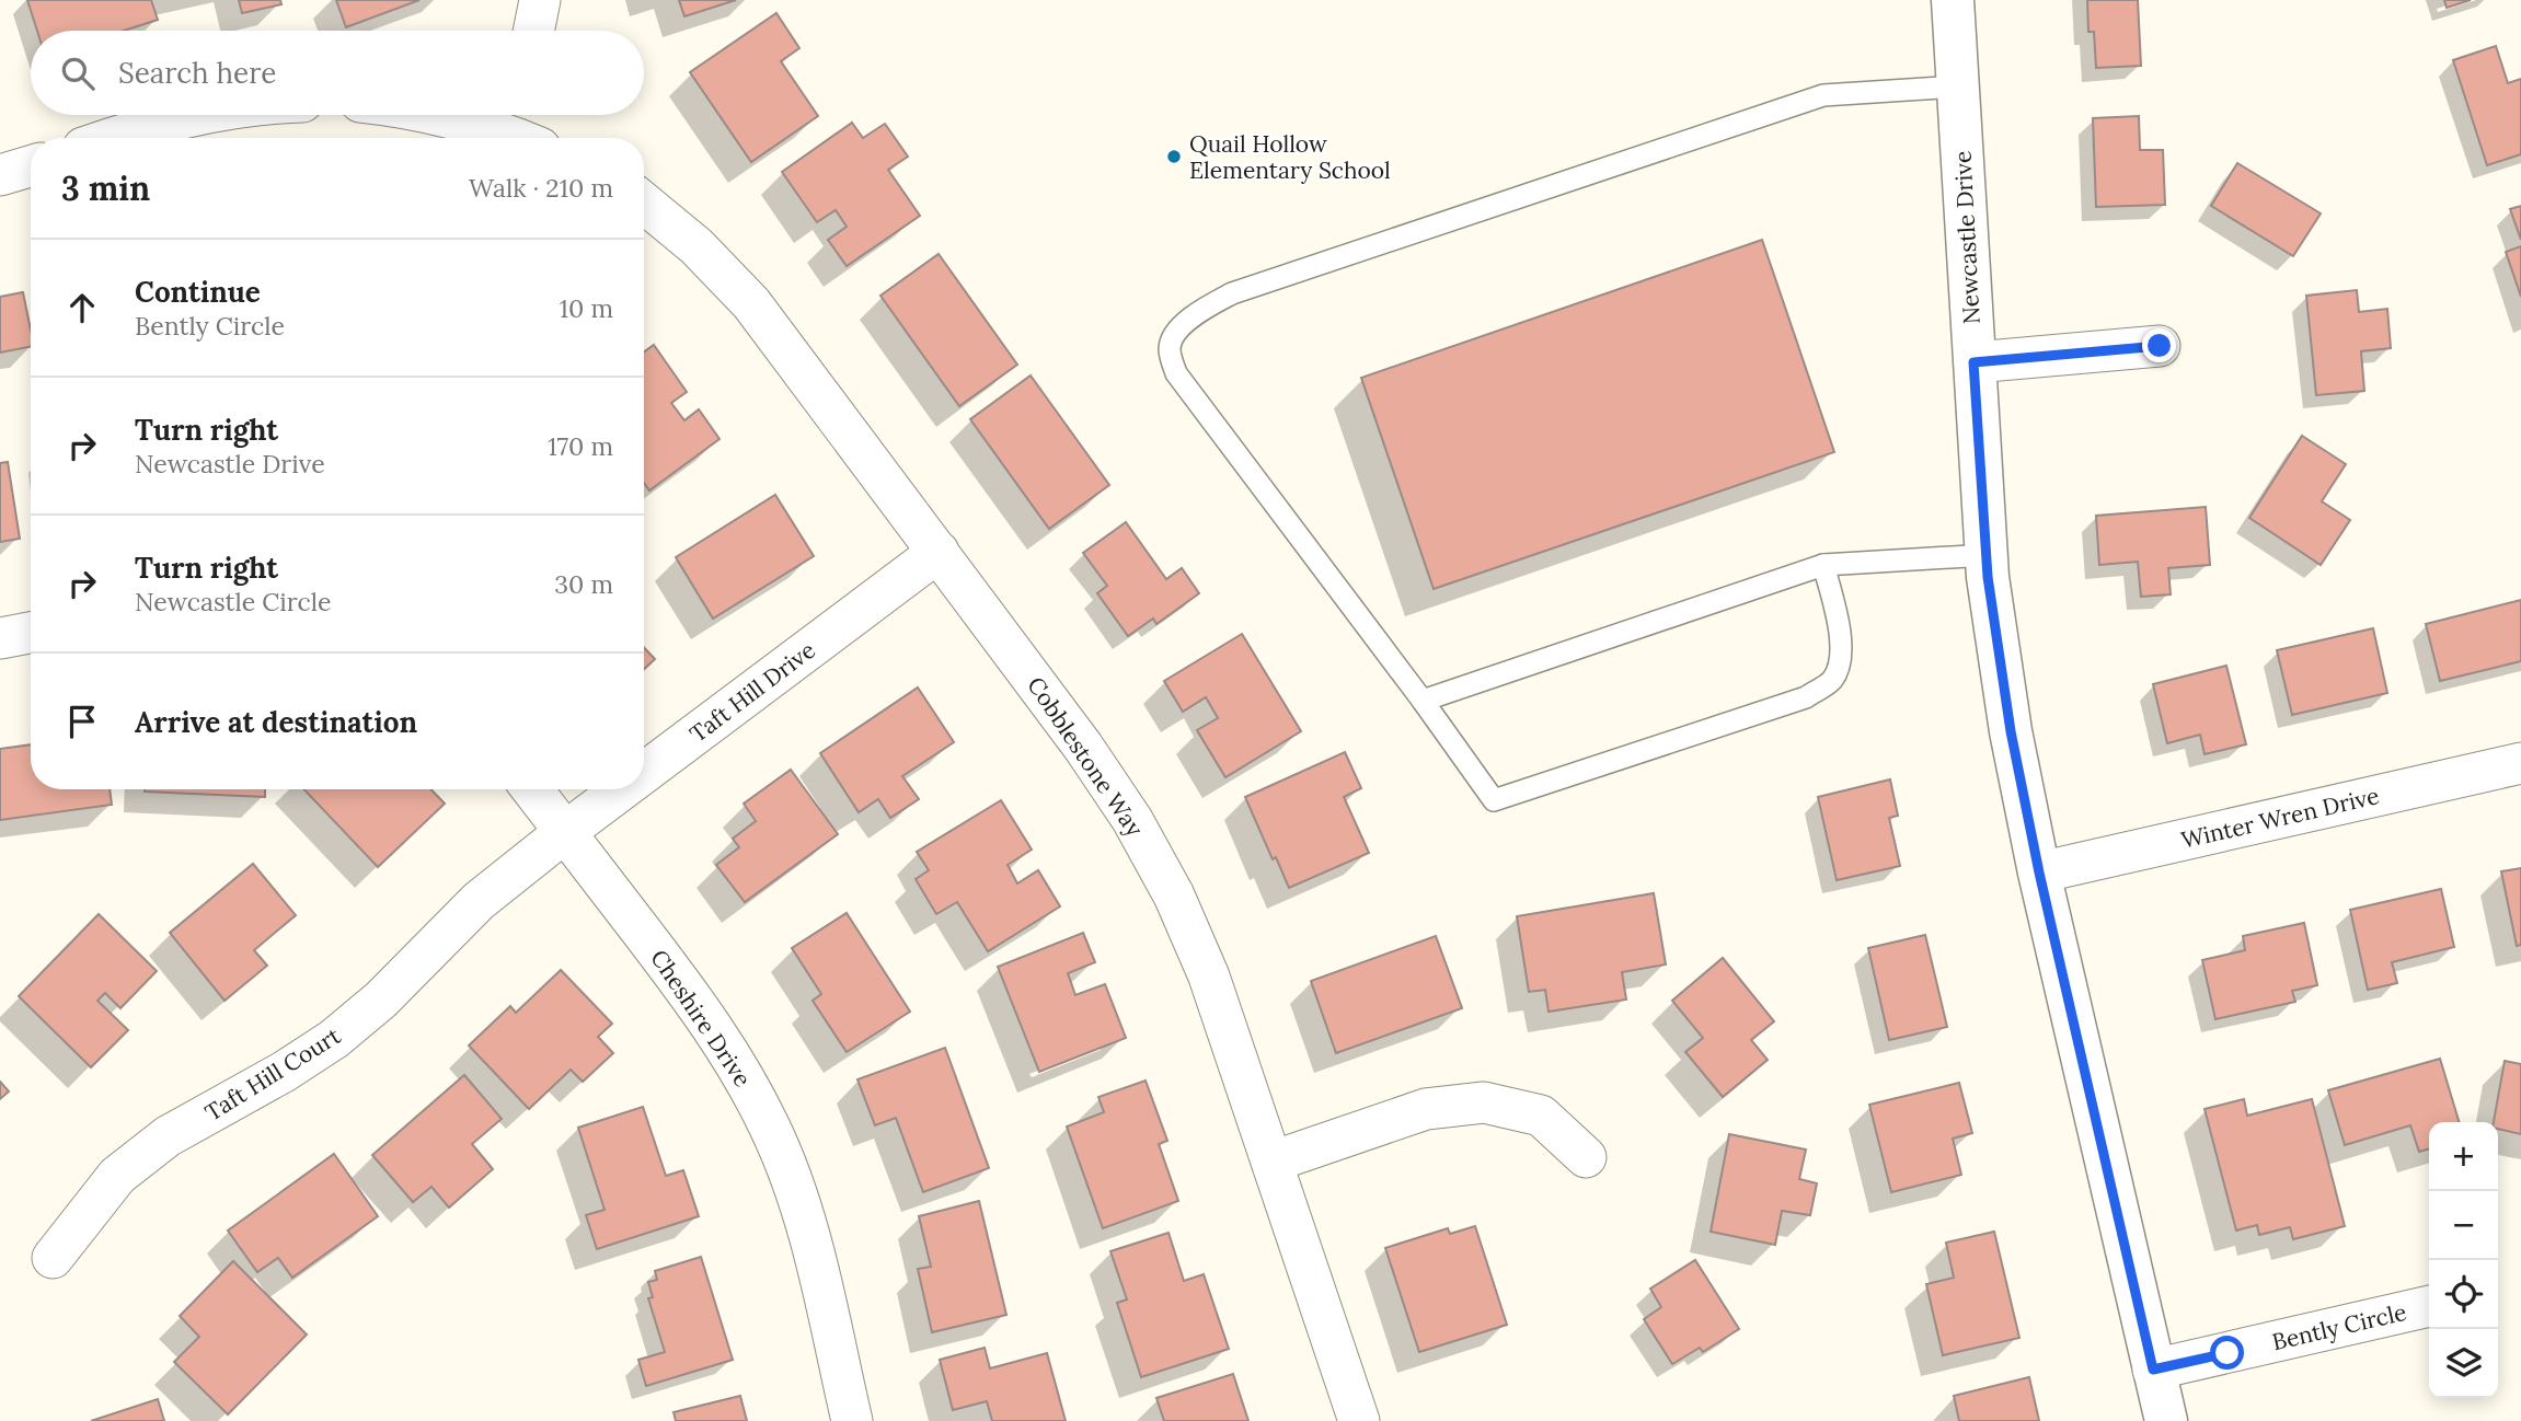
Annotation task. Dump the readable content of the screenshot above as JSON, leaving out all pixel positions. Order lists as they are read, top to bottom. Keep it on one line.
{"streets":{"street":["Newcastle Drive","Taft Hill Drive","Cobblestone Way","Winter Wren Drive","Cheshire Drive","Taft Hill Court","Bently Circle"]},"crossings":[["Newcastle Drive","Winter Wren Drive"],["Newcastle Drive","Bently Circle"],["Taft Hill Drive","Cobblestone Way"],["Taft Hill Drive","Cheshire Drive"],["Taft Hill Drive","Taft Hill Court"],["Cheshire Drive","Taft Hill Court"]],"places":["Quail Hollow Elementary School"],"page":{"search":"Search here","heading":["3 min","Walk · 210 m"],"list":[["Continue","Bently Circle","10 m"],["Turn right","Newcastle Drive","170 m"],["Turn right","Newcastle Circle","30 m"],"Arrive at destination"],"map_buttons":["+","−"]}}
